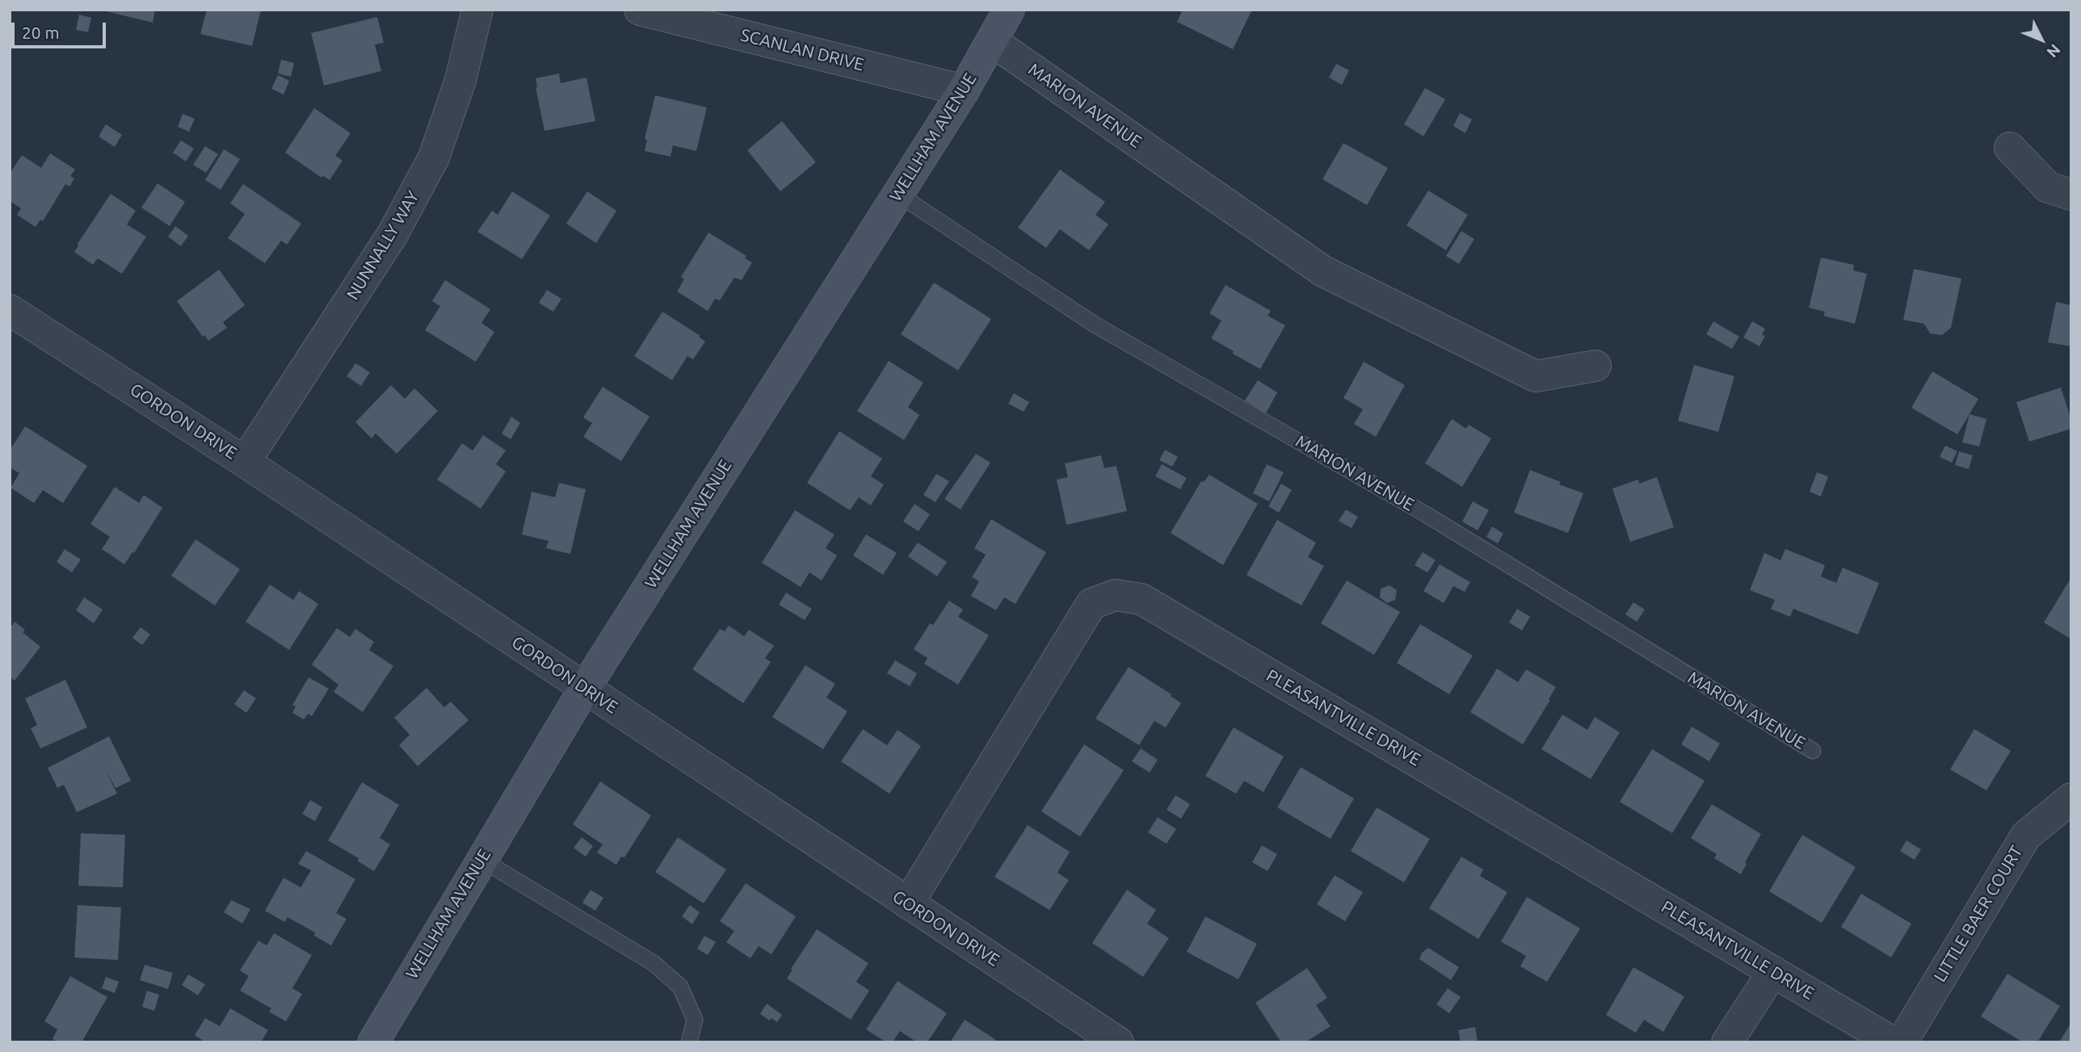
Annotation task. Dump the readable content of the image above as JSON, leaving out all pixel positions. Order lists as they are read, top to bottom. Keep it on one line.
{"streets":{"street":["SCANLAN DRIVE","MARION AVENUE","WELLHAM AVENUE","NUNNALLY WAY","GORDON DRIVE","PLEASANTVILLE DRIVE","LITTLE BAER COURT"]},"crossings":[["SCANLAN DRIVE","WELLHAM AVENUE"],["MARION AVENUE","WELLHAM AVENUE"],["WELLHAM AVENUE","GORDON DRIVE"],["NUNNALLY WAY","GORDON DRIVE"],["GORDON DRIVE","PLEASANTVILLE DRIVE"]],"scale_bar":"20 m","north":"bottom right"}
